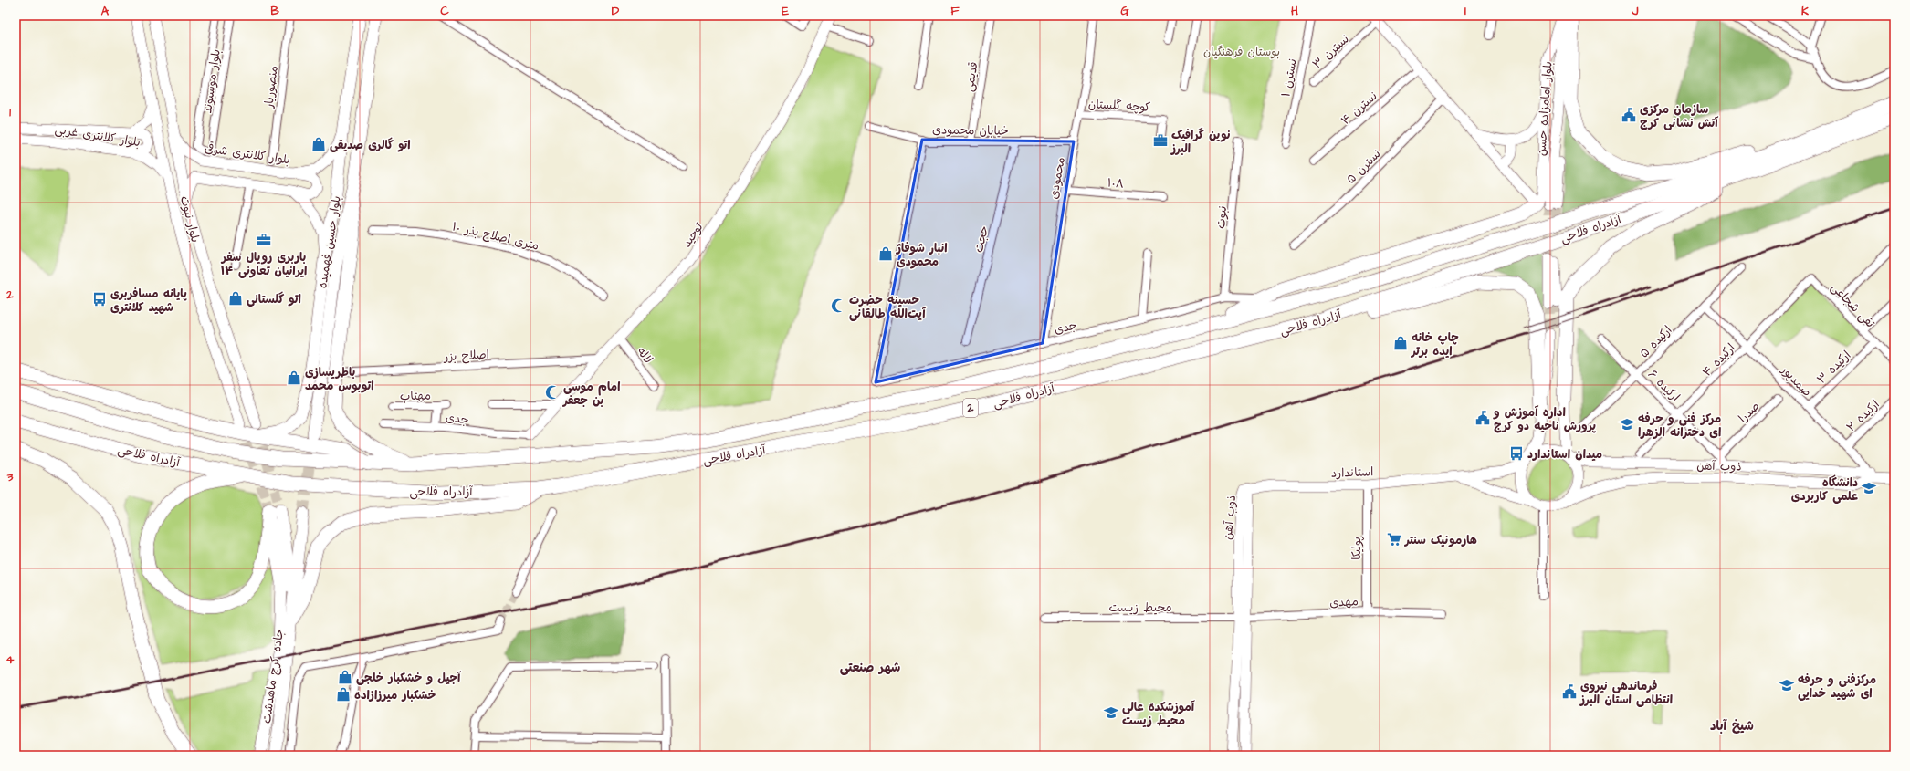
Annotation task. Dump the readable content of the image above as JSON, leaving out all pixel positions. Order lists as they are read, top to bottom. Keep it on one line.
{"streets":{"highway":["آزادراه فلاحی","2"],"main road":["بلوار امامزاده حسن","بلوار کلانتری غربی","بلوار کلانتری شرقی","بلوار نبوت","توحید","بلوار حسین فهمیده","ذوب آهن","استاندارد","جاده کرج ماهدشت"],"street":["نسترن ۳","قدیمی","نسترن ۱","بلوار موسیوند","منصوریار","کوچه گلستان","نسترن ۴","خیابان محمودی","نسترن ۵","محمودی","۱۰۸","نبوت","۱۰ متری اصلاح بذر","حجت","تقی شجاعی","جدی","ارکیده ۵","اصلاح بزر","لاله","ارکیده ۴","ارکیده ۳","صمدپور","ارکیده ۶","مهتاب","صدرا","ارکیده ۲","پولیکا","مهدی","محیط زیست"]},"crossings":[["قدیمی","خیابان محمودی"],["کوچه گلستان","محمودی"],["خیابان محمودی","محمودی"],["خیابان محمودی","حجت"],["خیابان محمودی","جدی"],["بلوار کلانتری غربی","بلوار نبوت"],["بلوار کلانتری شرقی","بلوار نبوت"],["بلوار کلانتری شرقی","بلوار حسین فهمیده"],["محمودی","۱۰۸"],["محمودی","جدی"],["نبوت","جدی"],["بلوار نبوت","بلوار حسین فهمیده"],["توحید","جدی"],["توحید","اصلاح بزر"],["توحید","لاله"],["تقی شجاعی","ارکیده ۴"],["تقی شجاعی","ارکیده ۳"],["جدی","مهتاب"],["ارکیده ۵","صمدپور"],["ارکیده ۵","ارکیده ۶"],["ارکیده ۴","صمدپور"],["ارکیده ۴","ارکیده ۶"],["ارکیده ۳","صمدپور"],["صمدپور","ارکیده ۲"],["صمدپور","ذوب آهن"],["ارکیده ۶","صدرا"],["ارکیده ۶","ذوب آهن"],["صدرا","ذوب آهن"],["ذوب آهن","استاندارد"],["ذوب آهن","مهدی"],["ذوب آهن","محیط زیست"],["استاندارد","پولیکا"],["پولیکا","مهدی"],["مهدی","محیط زیست"]],"districts":["شهر صنعتی","شیخ آباد"],"parks":["بوستان فرهنگیان"],"places":{"public building":["سازمان مرکزی آتش نشانی کرج","اداره آموزش و پرورش ناحیه دو کرج","فرماندهی نیروی انتظامی استان البرز"],"office":["نوین گرافیک البرز","باربری رویال سفر ایرانیان تعاونی ۱۴"],"shop":["اتو گالری صدیقی","انبار شوفاژ محمودی","اتو گلستانی","چاپ خانه ایده برتر","باطریسازی اتوبوس محمد","آجیل و خشکبار خلجی","خشکبار میرزازاده"],"bus stop":["پایانه مسافربری شهید کلانتری","میدان استاندارد"],"mosque":["حسینه حضرت آیت‌الله طالقانی","امام موسی بن جعفر"],"school or university":["مرکز فنی و حرفه ای دخترانه الزهرا","دانشگاه علمی کاربردی","مرکزفنی و حرفه ای شهید خدایی","آموزشکده عالی محیط زیست"],"supermarket":["هارمونیک سنتر"]},"grid":{"columns":["A","B","C","D","E","F","G","H","I","J","K"],"rows":["1","2","3","4"]}}
